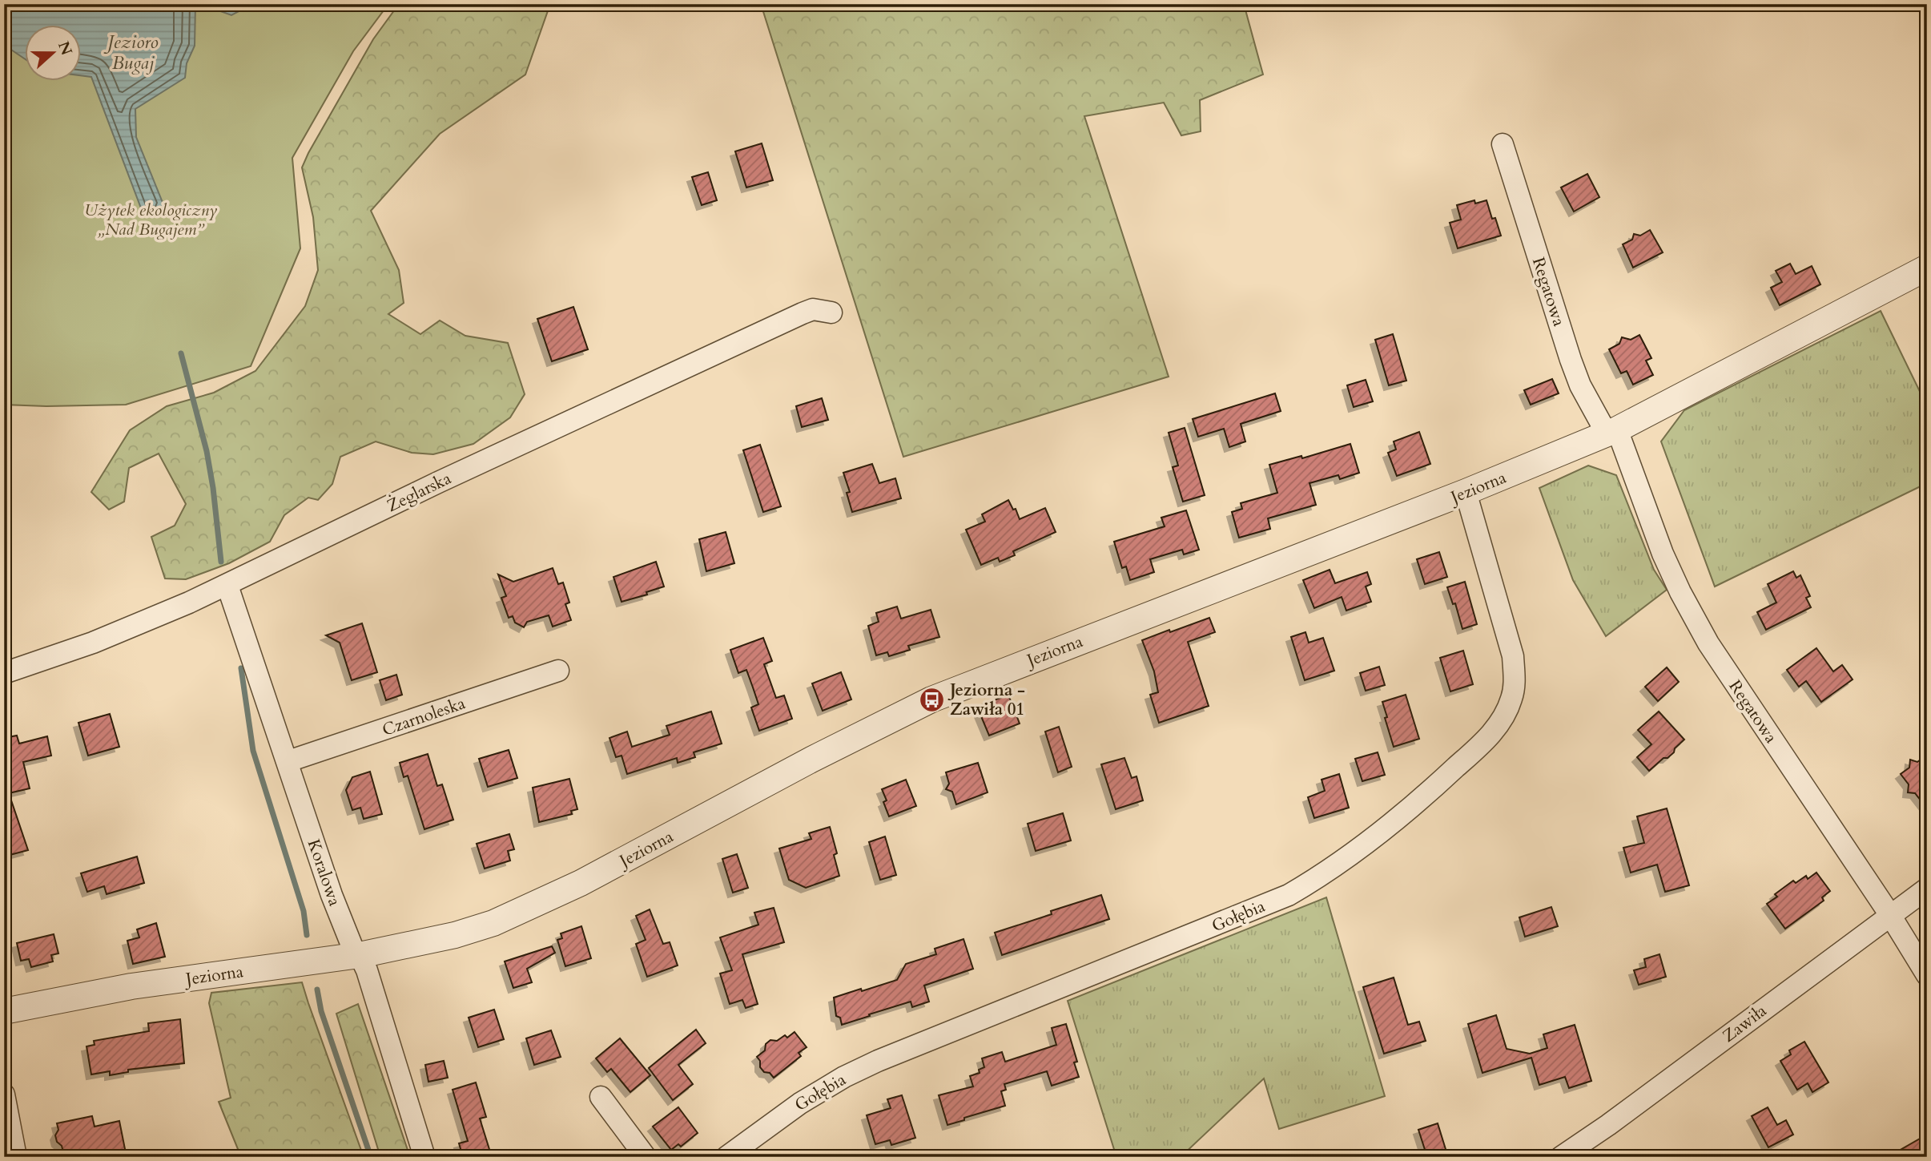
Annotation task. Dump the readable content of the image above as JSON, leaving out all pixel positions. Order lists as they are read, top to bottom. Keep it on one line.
{"streets":{"street":["Regatowa","Jeziorna","Żeglarska","Czarnoleska","Koralowa","Gołębia","Zawiła"]},"crossings":[["Regatowa","Jeziorna"],["Regatowa","Zawiła"],["Jeziorna","Koralowa"],["Jeziorna","Gołębia"],["Żeglarska","Koralowa"],["Czarnoleska","Koralowa"]],"water":["Jezioro Bugaj"],"parks":["Użytek ekologiczny „Nad Bugajem”"],"places":{"bus stop":["Jeziorna - Zawiła 01"]},"north":"right"}
